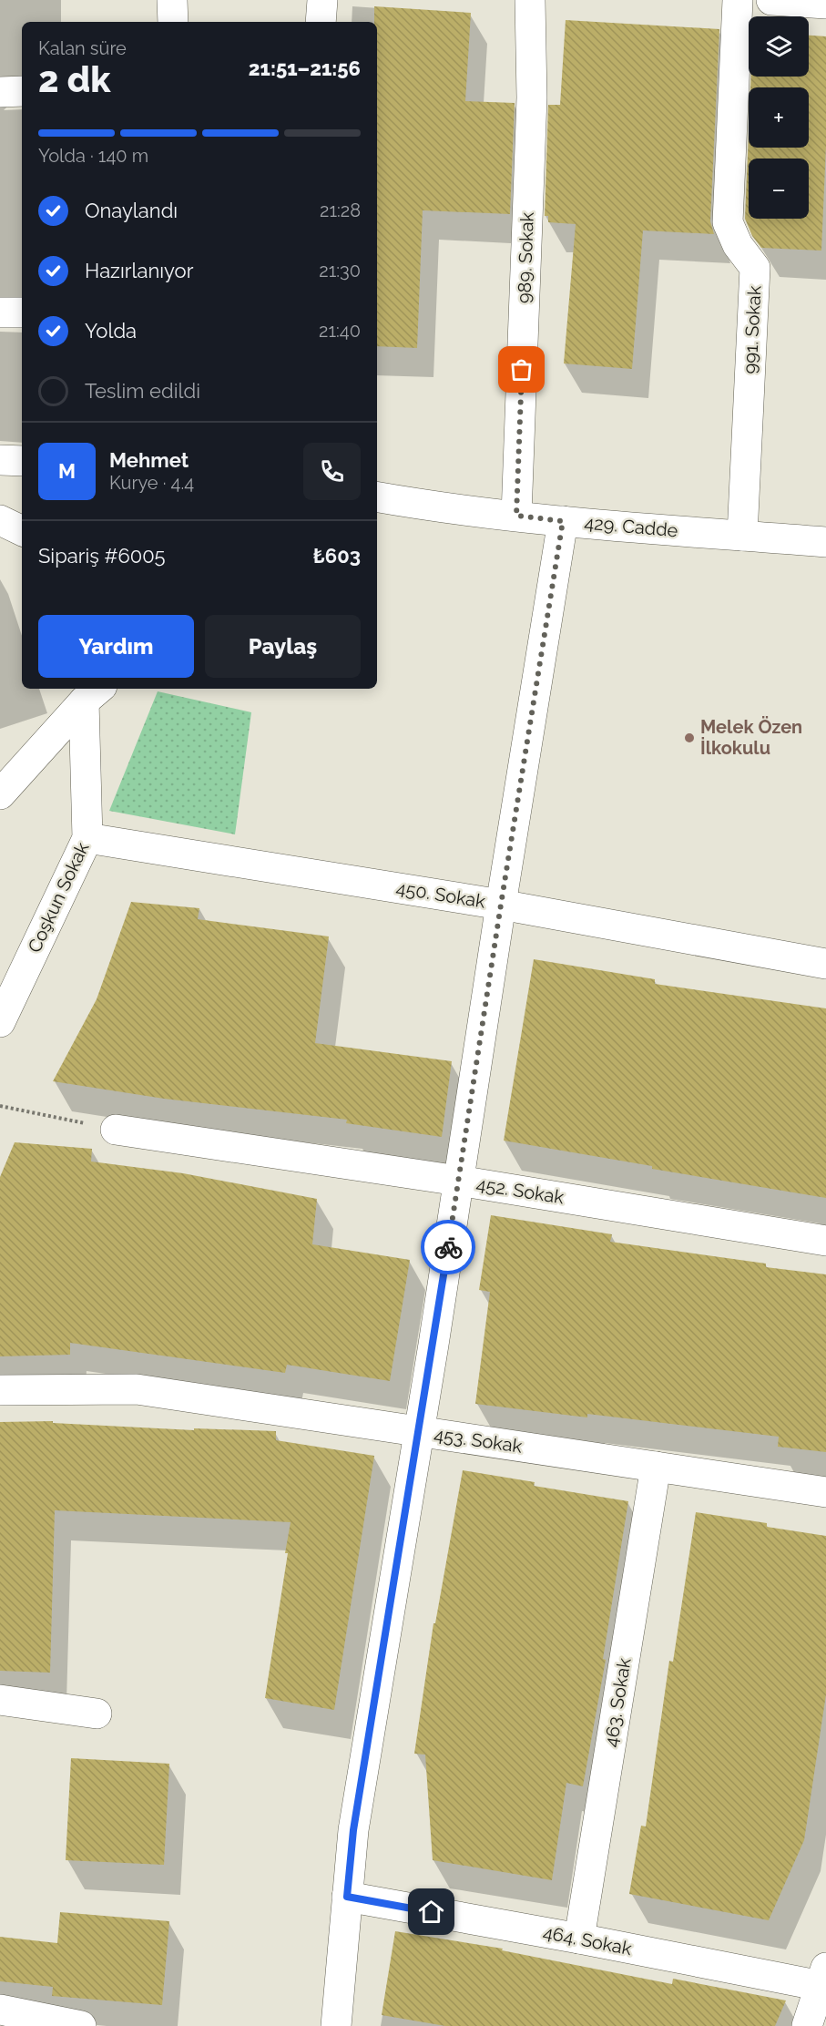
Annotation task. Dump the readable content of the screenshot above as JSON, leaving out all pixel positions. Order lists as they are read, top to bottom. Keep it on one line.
{"streets":{"street":["989. Sokak","991. Sokak","429. Cadde","450. Sokak","Coşkun Sokak","452. Sokak","453. Sokak","463. Sokak","464. Sokak"]},"crossings":[["989. Sokak","429. Cadde"],["991. Sokak","429. Cadde"],["450. Sokak","Coşkun Sokak"],["453. Sokak","463. Sokak"],["463. Sokak","464. Sokak"]],"places":["Melek Özen İlkokulu"],"page":{"map_buttons":["+","−"],"heading":["2 dk","Kalan süre","21:51–21:56"],"panel":["Mehmet","Kurye · 4.4","Sipariş #6005","₺603"],"bar":"Yolda · 140 m","list":[["Onaylandı","21:28"],["Hazırlanıyor","21:30"],["Yolda","21:40"],"Teslim edildi"],"round":"M","buttons":["Yardım","Paylaş"]}}
